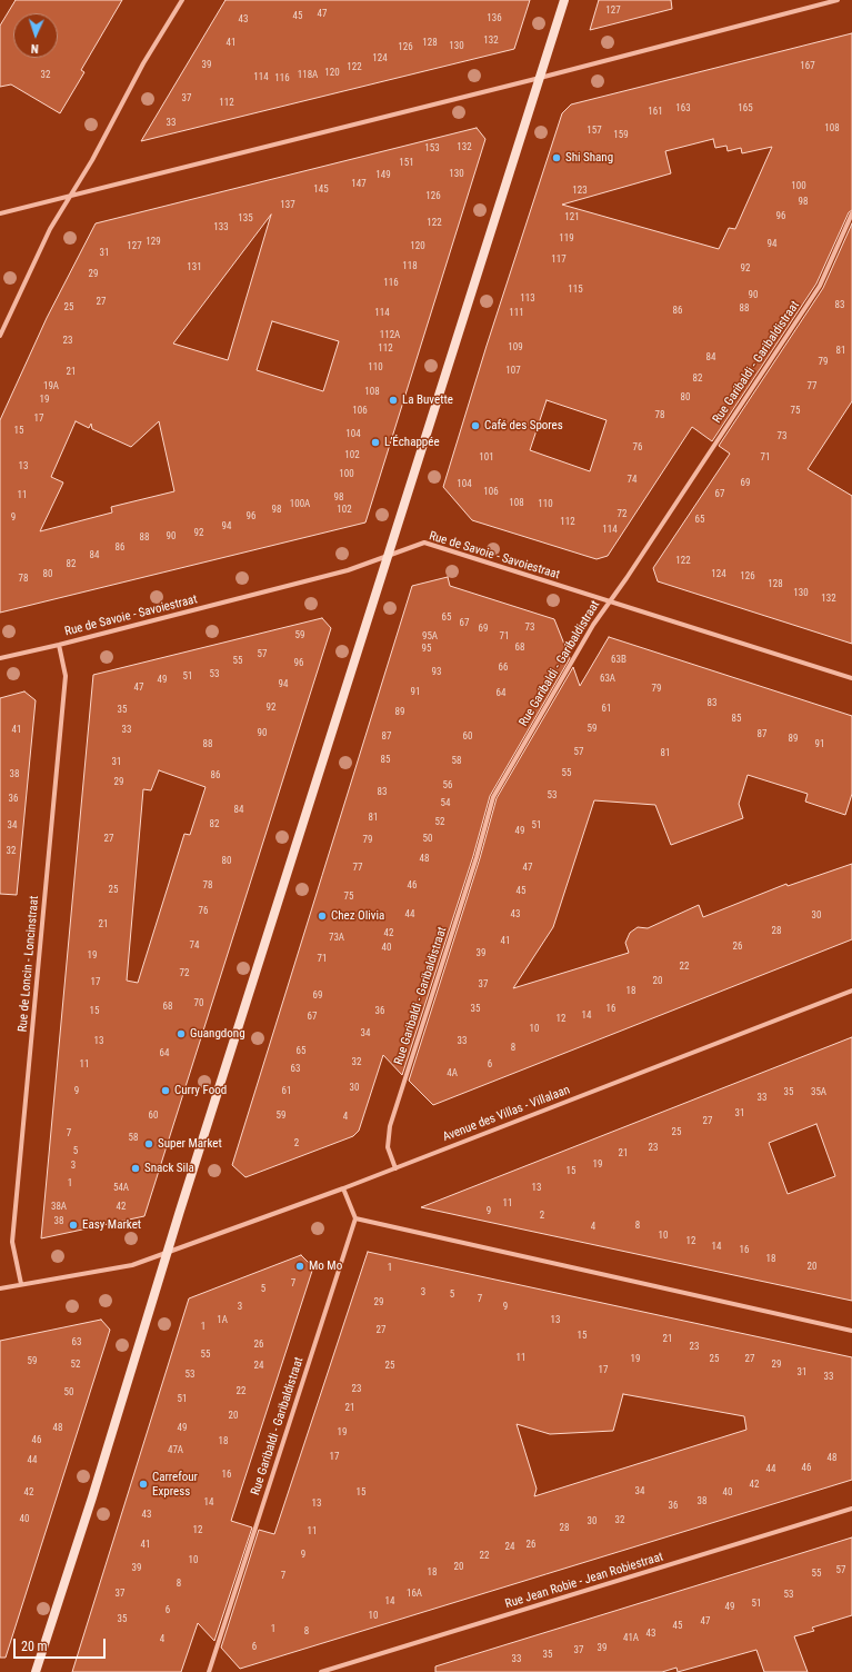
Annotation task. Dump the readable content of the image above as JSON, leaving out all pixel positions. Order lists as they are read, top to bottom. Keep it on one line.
{"streets":{"street":["Rue Garibaldi - Garibaldistraat","Rue de Savoie - Savoiestraat","Rue de Loncin - Loncinstraat","Avenue des Villas - Villalaan","Rue Jean Robie - Jean Robiestraat"]},"crossings":[["Rue Garibaldi - Garibaldistraat","Rue de Savoie - Savoiestraat"],["Rue Garibaldi - Garibaldistraat","Avenue des Villas - Villalaan"],["Rue de Savoie - Savoiestraat","Rue de Loncin - Loncinstraat"],["Rue de Loncin - Loncinstraat","Avenue des Villas - Villalaan"]],"places":["Shi Shang","La Buvette","Café des Spores","L’Échappée","Chez Olivia","Guangdong","Curry Food","Super Market","Snack Sila","Easy Market","Mo Mo","Carrefour Express"],"house_numbers":["127","47","45","136","43","132","41","128","130","126","124","39","167","122","120","32","118A","114","116","37","112","163","165","161","33","108","157","159","132","153","151","130","149","147","100","145","123","126","98","137","96","121","135","122","133","119","129","94","127","120","31","117","118","131","92","29","116","115","90","113","27","83","25","88","86","114","111","112A","23","109","112","81","84","79","110","107","21","82","19A","77","108","80","19","106","75","78","17","15","104","73","76","102","101","71","13","100","74","69","104","106","67","11","98","108","100A","110","98","102","72","96","9","65","112","94","114","92","90","88","86","84","122","82","80","124","126","78","128","130","132","65","67","73","69","59","95A","71","68","95","57","63B","55","96","66","93","53","51","63A","49","94","47","79","91","64","83","92","61","35","89","85","59","41","33","90","87","87","60","89","88","91","57","81","85","58","31","55","38","86","29","56","83","53","36","54","84","81","52","82","34","51","49","27","50","79","32","48","80","77","47","78","46","25","45","75","76","44","43","30","21","28","42","73A","41","74","26","40","39","19","71","22","72","20","17","37","18","69","70","68","35","16","15","36","14","67","12","10","34","13","33","8","65","64","32","11","6","63","4A","30","9","61","35","35A","33","31","60","59","4","27","25","7","58","2","23","5","21","19","3","15","1","54A","13","11","38A","42","9","2","38","8","4","10","12","14","16","18","20","1","7","5","3","5","7","29","3","9","1A","13","1","27","15","21","63","26","23","55","11","19","25","27","59","52","29","24","25","17","31","53","33","23","22","50","51","21","20","48","49","19","46","18","47A","17","48","44","46","44","16","42","34","42","15","40","38","14","13","36","43","40","32","30","28","12","11","41","26","24","9","22","10","20","39","57","18","55","7","8","37","16A","53","14","51","49","6","10","35","47","45","1","8","43","41A","4","6","39","37","35","33"],"scale_bar":"20 m","north":"bottom"}
